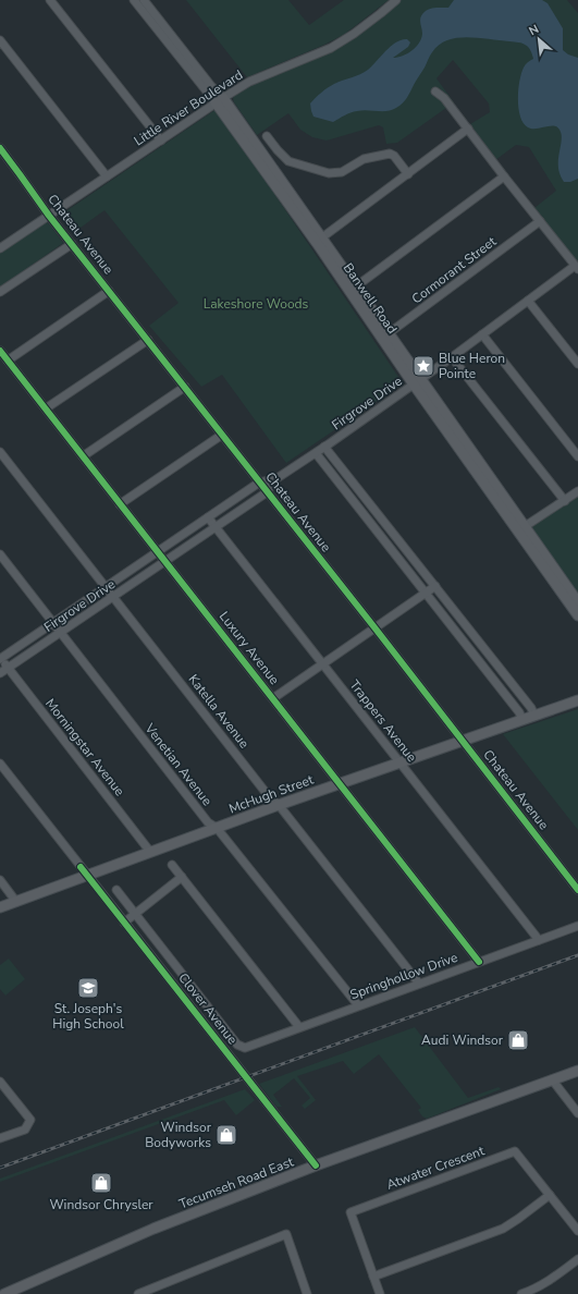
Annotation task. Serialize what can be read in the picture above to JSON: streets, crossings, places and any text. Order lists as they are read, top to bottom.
{
  "streets": {
    "main road": ["Banwell Road", "McHugh Street", "Tecumseh Road East"],
    "street": [
      "Little River Boulevard",
      "Chateau Avenue",
      "Cormorant Street",
      "Firgrove Drive",
      "Luxury Avenue",
      "Katella Avenue",
      "Trappers Avenue",
      "Morningstar Avenue",
      "Venetian Avenue",
      "Springhollow Drive",
      "Clover Avenue",
      "Atwater Crescent"
    ]
  },
  "crossings": [
    ["Little River Boulevard", "Chateau Avenue"],
    ["Little River Boulevard", "Banwell Road"],
    ["Chateau Avenue", "Firgrove Drive"],
    ["Chateau Avenue", "McHugh Street"],
    ["Cormorant Street", "Banwell Road"],
    ["Banwell Road", "Firgrove Drive"],
    ["Firgrove Drive", "Luxury Avenue"],
    ["Firgrove Drive", "Katella Avenue"],
    ["Firgrove Drive", "Trappers Avenue"],
    ["Firgrove Drive", "Morningstar Avenue"],
    ["Firgrove Drive", "Venetian Avenue"],
    ["Luxury Avenue", "McHugh Street"],
    ["Luxury Avenue", "Springhollow Drive"],
    ["Katella Avenue", "McHugh Street"],
    ["Katella Avenue", "Springhollow Drive"],
    ["Trappers Avenue", "McHugh Street"],
    ["Trappers Avenue", "Springhollow Drive"],
    ["Morningstar Avenue", "McHugh Street"],
    ["Venetian Avenue", "McHugh Street"],
    ["Venetian Avenue", "Springhollow Drive"],
    ["McHugh Street", "Clover Avenue"],
    ["Springhollow Drive", "Clover Avenue"],
    ["Clover Avenue", "Tecumseh Road East"]
  ],
  "parks": ["Lakeshore Woods"],
  "places": {
    "place": ["Blue Heron Pointe"],
    "school or university": ["St. Joseph's High School"],
    "shop": ["Audi Windsor", "Windsor Bodyworks", "Windsor Chrysler"]
  },
  "north": "top left"
}
